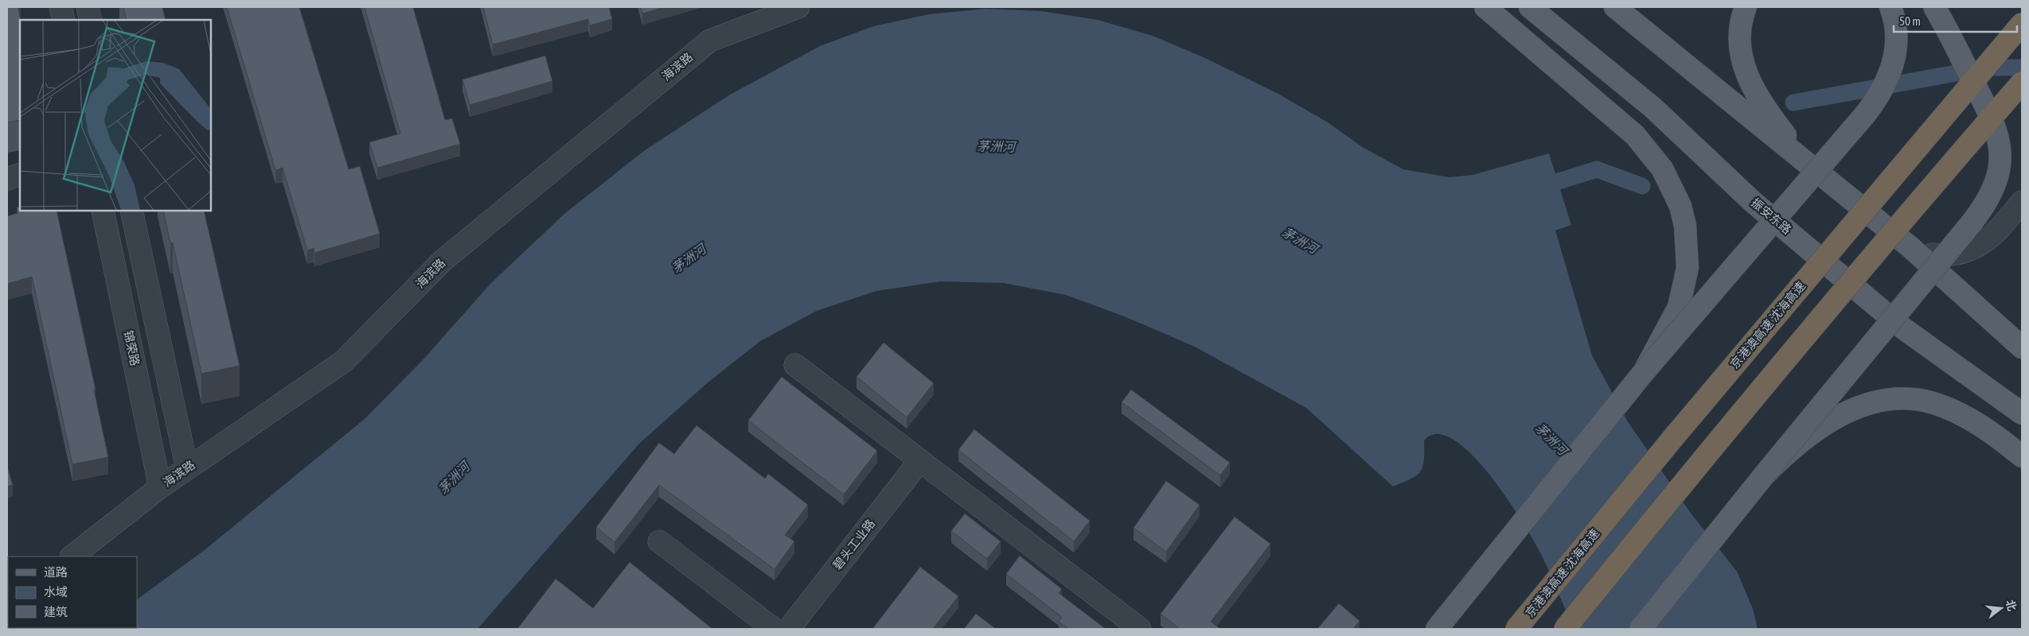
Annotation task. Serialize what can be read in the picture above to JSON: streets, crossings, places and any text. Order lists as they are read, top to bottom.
{
  "streets": {
    "highway": ["京港澳高速 沈海高速"],
    "main road": ["振安东路"],
    "street": ["海滨路", "锦荣路", "碧头工业路"]
  },
  "crossings": [
    ["海滨路", "锦荣路"]
  ],
  "water": ["茅洲河"],
  "legend": ["道路", "水域", "建筑"],
  "scale_bar": "50 m",
  "north": "right"
}
